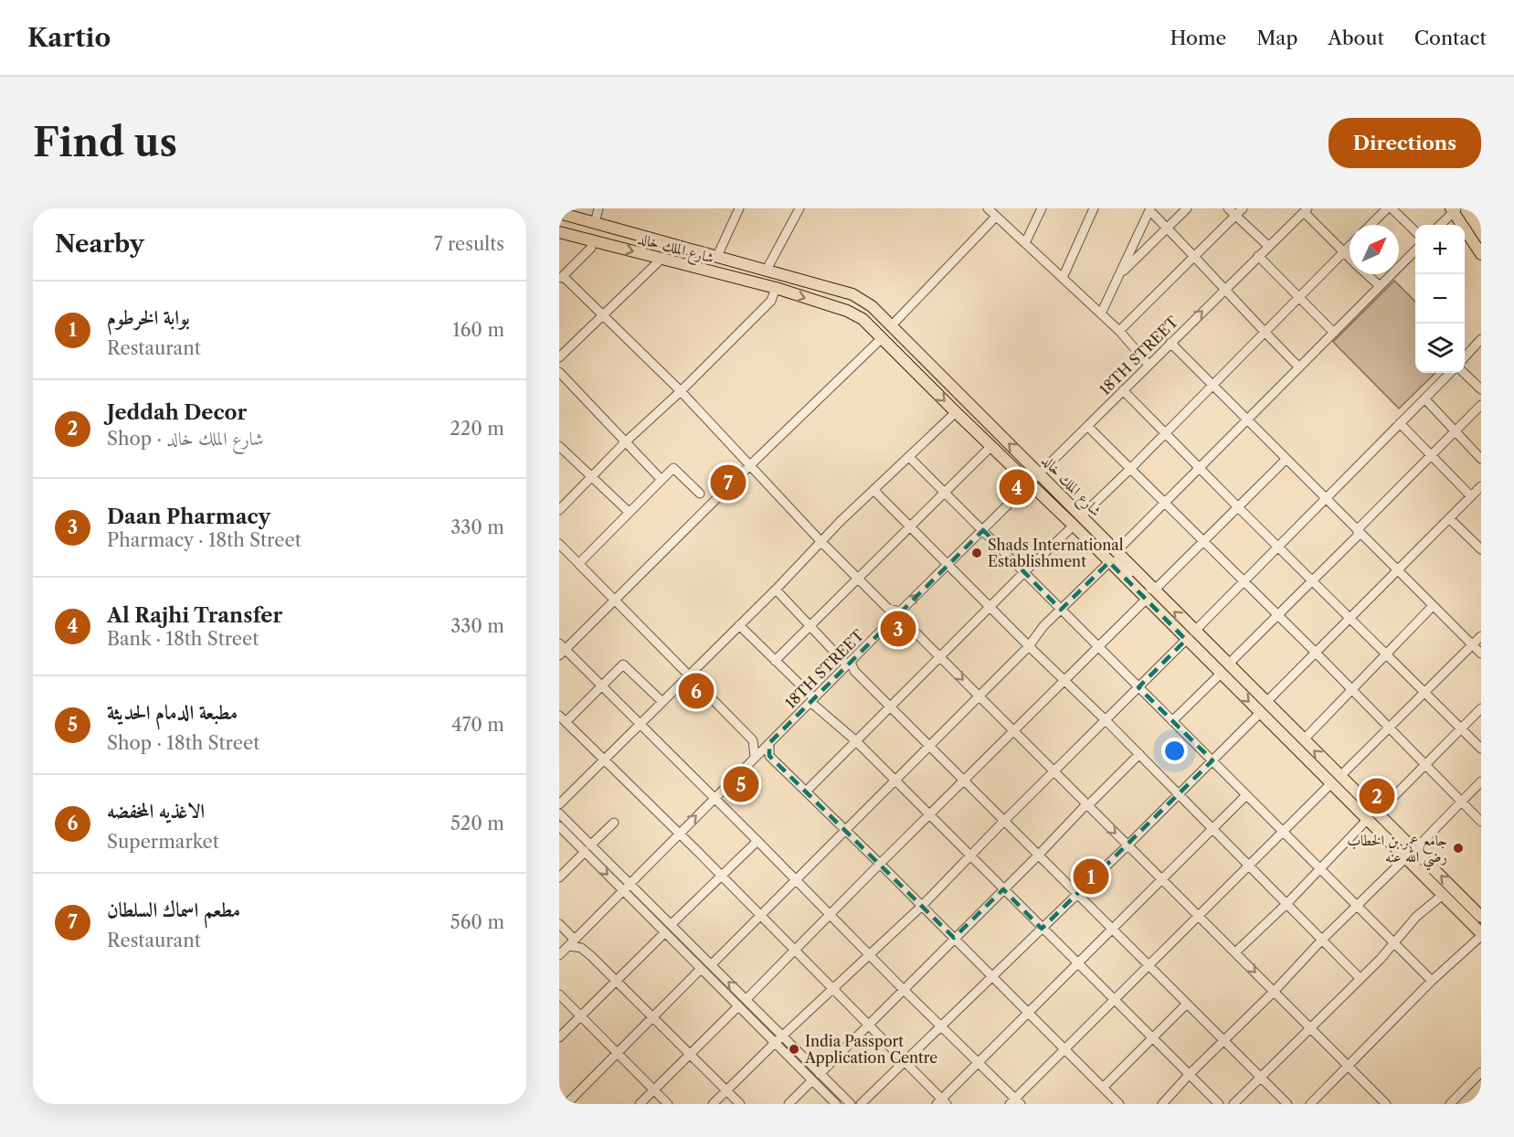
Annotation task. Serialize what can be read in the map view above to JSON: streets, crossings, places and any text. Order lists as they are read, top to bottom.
{
  "streets": {
    "main road": ["شارع الملك خالد"],
    "street": ["18TH STREET"]
  },
  "crossings": [
    ["شارع الملك خالد", "18TH STREET"]
  ],
  "places": ["Shads International Establishment", "جامع عمر بن الخطاب رضي الله عنه", "India Passport Application Centre"],
  "north": "top right",
  "page": {
    "header": "Kartio",
    "nav": [
      "Home",
      "Map",
      "About",
      "Contact"
    ],
    "buttons": "Directions",
    "title": "Find us",
    "heading": ["Nearby", "7 results"],
    "map_buttons": ["+", "−"],
    "list": [
      {
        "mark": "1",
        "name": "بوابة الخرطوم",
        "note": "Restaurant",
        "value": "160 m"
      },
      {
        "mark": "2",
        "name": "Jeddah Decor",
        "note": "Shop · شارع الملك خالد",
        "value": "220 m"
      },
      {
        "mark": "3",
        "name": "Daan Pharmacy",
        "note": "Pharmacy · 18th Street",
        "value": "330 m"
      },
      {
        "mark": "4",
        "name": "Al Rajhi Transfer",
        "note": "Bank · 18th Street",
        "value": "330 m"
      },
      {
        "mark": "5",
        "name": "مطبعة الدمام الحديثة",
        "note": "Shop · 18th Street",
        "value": "470 m"
      },
      {
        "mark": "6",
        "name": "الاغذيه المخفضه",
        "note": "Supermarket",
        "value": "520 m"
      },
      {
        "mark": "7",
        "name": "مطعم اسماك السلطان",
        "note": "Restaurant",
        "value": "560 m"
      }
    ],
    "pins": [
      "7",
      "4",
      "3",
      "6",
      "5",
      "2",
      "1"
    ]
  }
}
